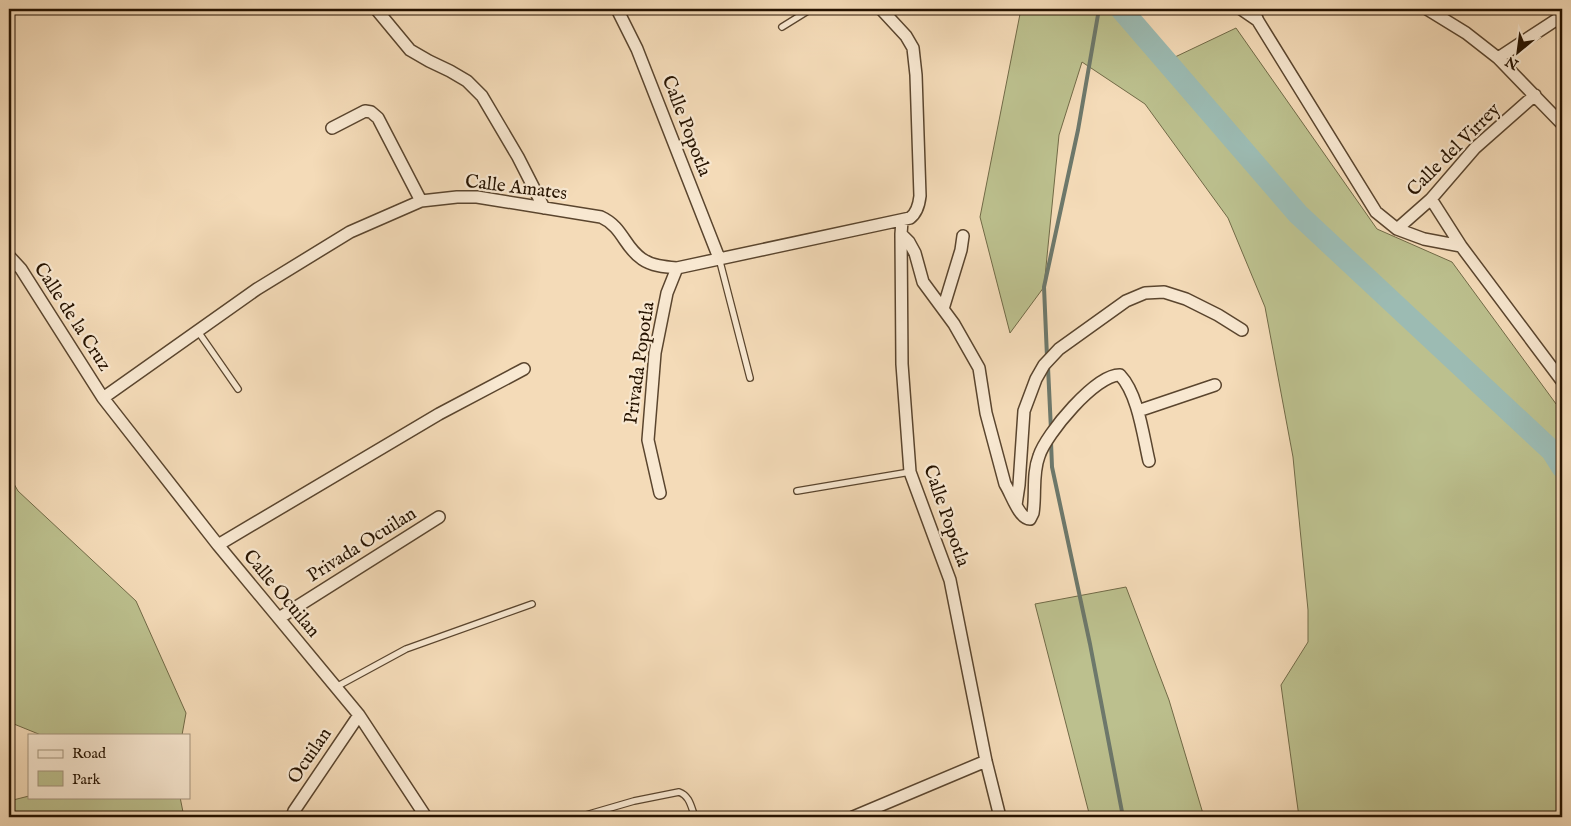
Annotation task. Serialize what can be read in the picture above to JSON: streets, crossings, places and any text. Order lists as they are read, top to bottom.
{
  "streets": {
    "street": [
      "Calle Popotla",
      "Calle del Virrey",
      "Calle Amates",
      "Calle de la Cruz",
      "Privada Popotla",
      "Privada Ocuilan",
      "Calle Ocuilan",
      "Ocuilan"
    ]
  },
  "crossings": [
    ["Calle Popotla", "Calle Amates"],
    ["Calle Amates", "Calle de la Cruz"],
    ["Calle Amates", "Privada Popotla"],
    ["Calle Amates", "Calle Ocuilan"],
    ["Calle de la Cruz", "Calle Ocuilan"],
    ["Privada Ocuilan", "Calle Ocuilan"],
    ["Calle Ocuilan", "Ocuilan"]
  ],
  "legend": ["Road", "Park"],
  "north": "bottom left"
}
